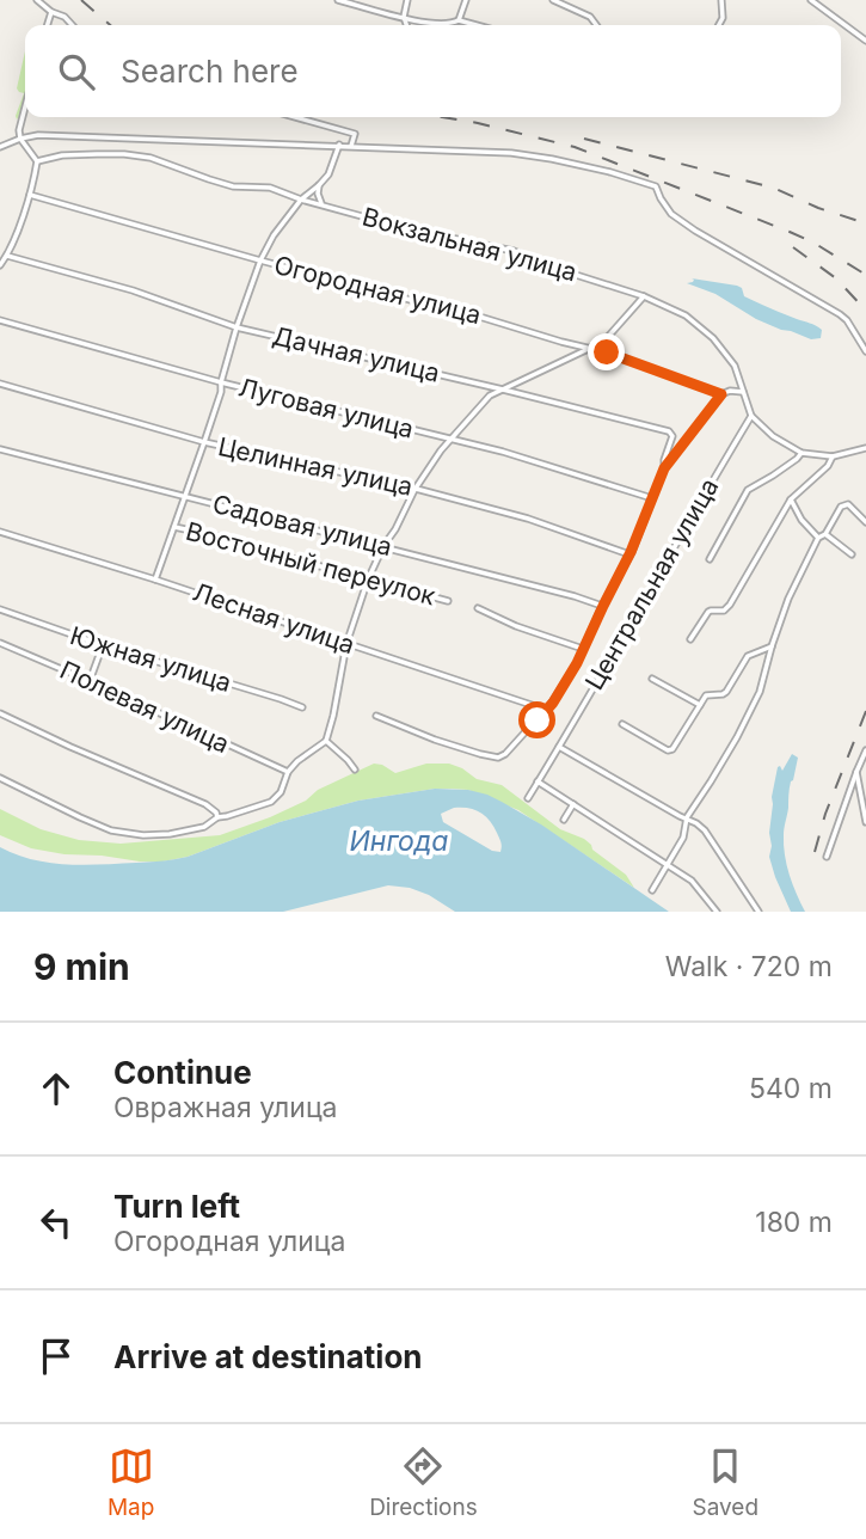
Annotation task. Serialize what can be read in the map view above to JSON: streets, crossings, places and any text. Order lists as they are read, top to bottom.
{
  "streets": {
    "street": [
      "Вокзальная улица",
      "Огородная улица",
      "Дачная улица",
      "Луговая улица",
      "Целинная улица",
      "Садовая улица",
      "Восточный переулок",
      "Центральная улица",
      "Лесная улица",
      "Южная улица",
      "Полевая улица"
    ]
  },
  "crossings": [
    ["Вокзальная улица", "Центральная улица"]
  ],
  "water": ["Ингода"],
  "page": {
    "search": "Search here",
    "heading": ["9 min", "Walk · 720 m"],
    "list": [
      ["Continue", "Овражная улица", "540 m"],
      ["Turn left", "Огородная улица", "180 m"],
      "Arrive at destination"
    ],
    "nav": ["Map", "Directions", "Saved"]
  }
}
